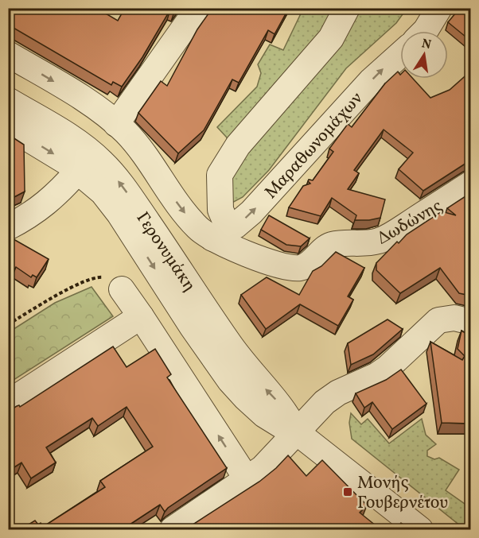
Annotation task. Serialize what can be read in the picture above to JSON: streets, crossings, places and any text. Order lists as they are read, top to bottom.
{
  "streets": {
    "street": ["Μαραθωνομάχων", "Δωδώνης", "Γερονυμάκη"]
  },
  "crossings": [
    ["Μαραθωνομάχων", "Δωδώνης"]
  ],
  "places": {
    "transit": ["Μονής Γουβερνέτου"]
  },
  "north": "top"
}
